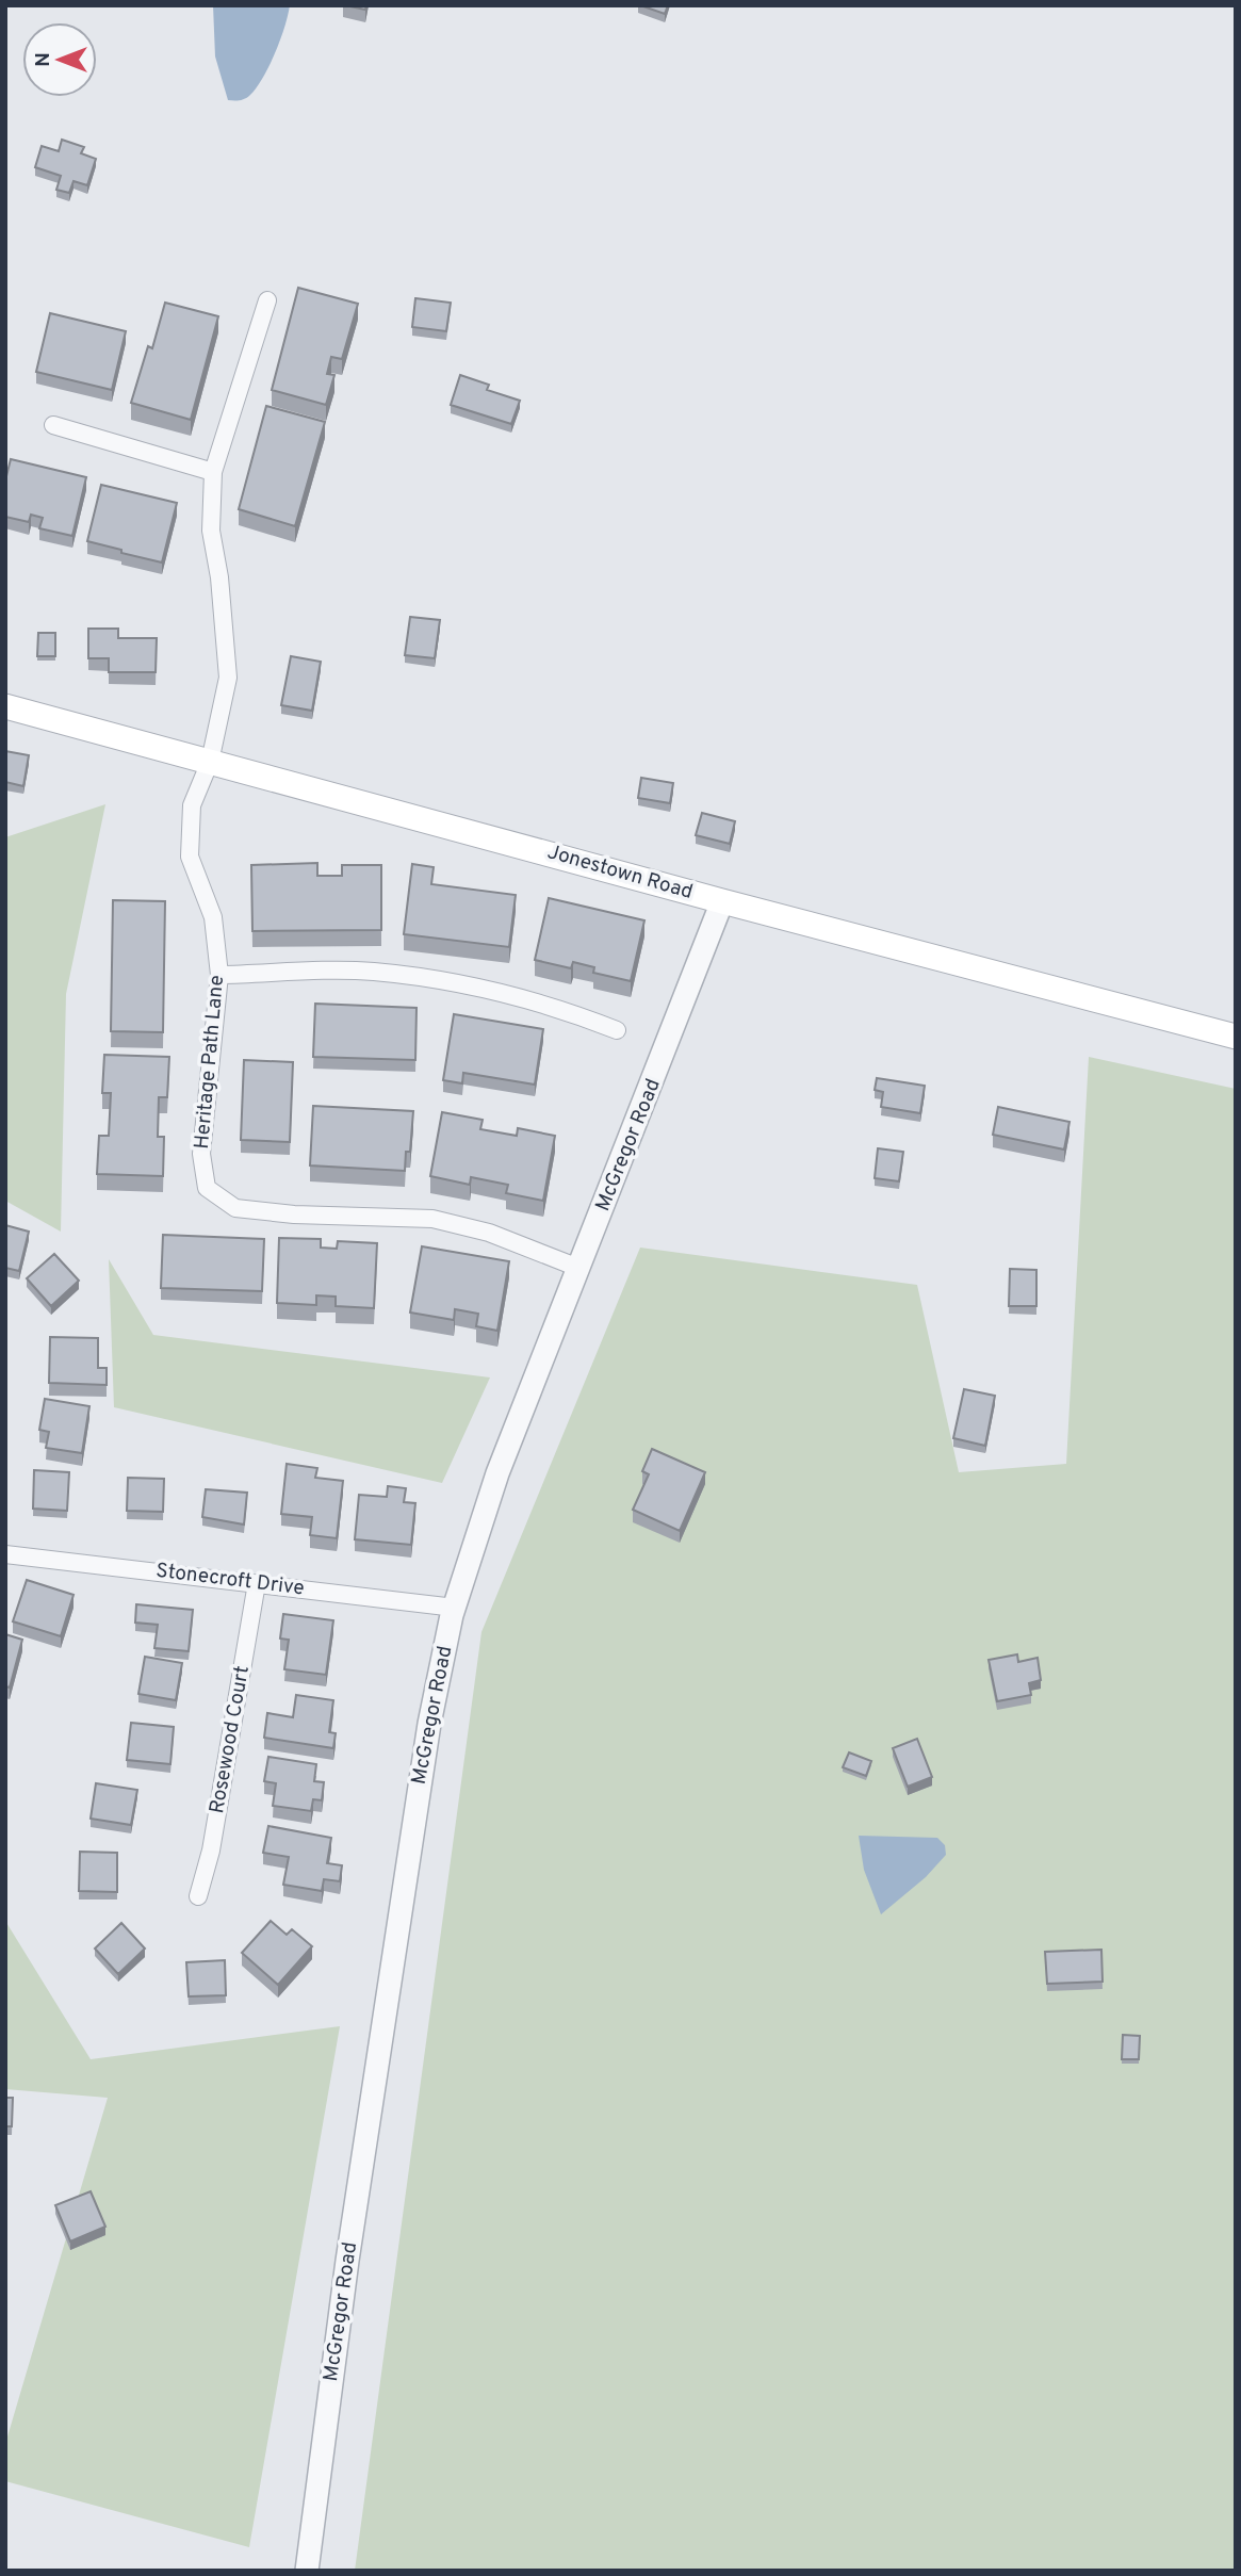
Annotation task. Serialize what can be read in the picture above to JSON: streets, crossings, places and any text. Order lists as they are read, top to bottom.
{
  "streets": {
    "main road": ["Jonestown Road"],
    "street": [
      "Heritage Path Lane",
      "McGregor Road",
      "Stonecroft Drive",
      "Rosewood Court"
    ]
  },
  "crossings": [
    ["Jonestown Road", "Heritage Path Lane"],
    ["Jonestown Road", "McGregor Road"],
    ["Heritage Path Lane", "McGregor Road"],
    ["McGregor Road", "Stonecroft Drive"],
    ["Stonecroft Drive", "Rosewood Court"]
  ],
  "north": "left"
}
